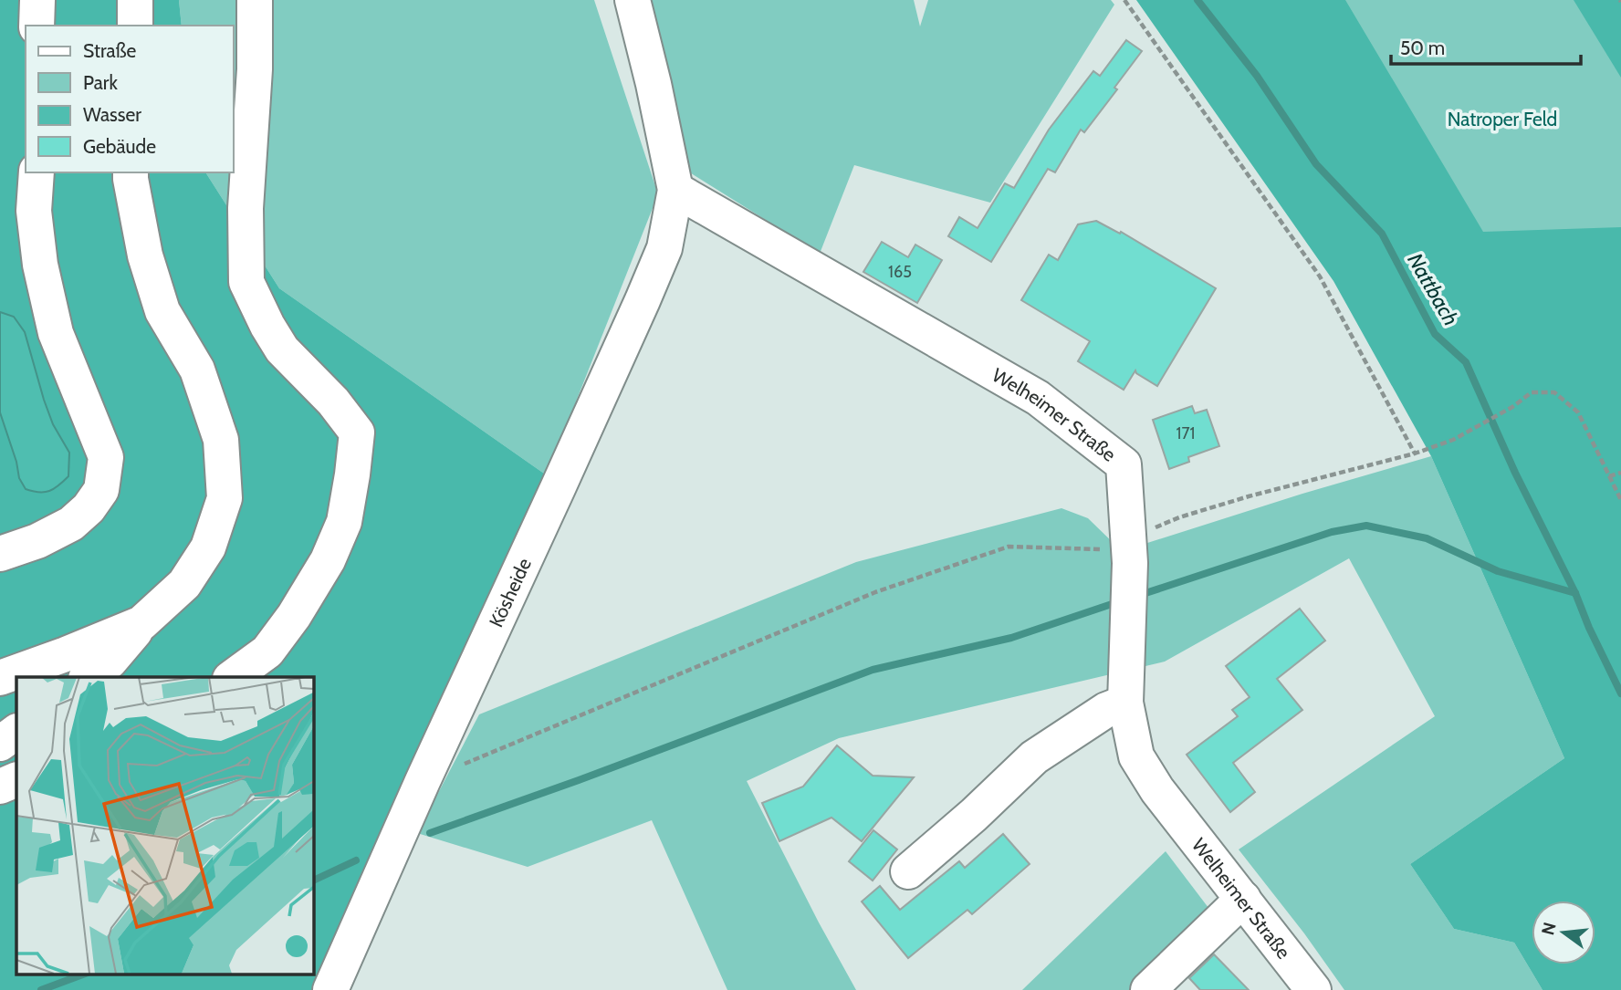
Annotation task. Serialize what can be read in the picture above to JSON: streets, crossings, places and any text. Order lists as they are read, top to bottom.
{
  "streets": {
    "street": ["Welheimer Straße", "Kösheide"]
  },
  "crossings": [
    ["Welheimer Straße", "Kösheide"]
  ],
  "water": ["Nattbach"],
  "parks": ["Natroper Feld"],
  "house_numbers": ["165", "171"],
  "legend": [
    "Straße",
    "Park",
    "Wasser",
    "Gebäude"
  ],
  "scale_bar": "50 m",
  "north": "left"
}
